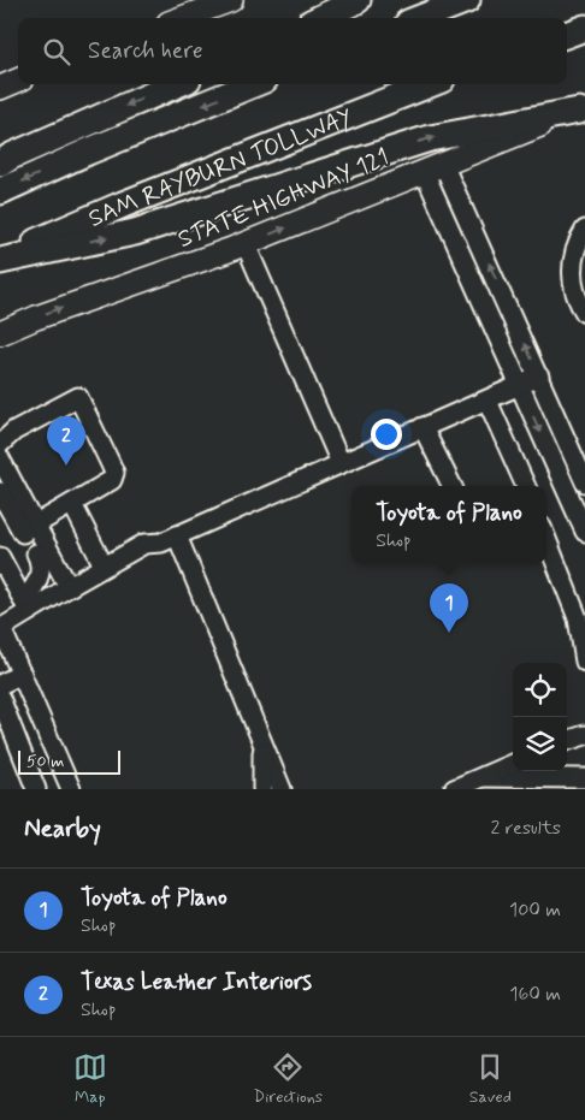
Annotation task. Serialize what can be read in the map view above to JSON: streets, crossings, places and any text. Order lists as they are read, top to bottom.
{
  "streets": {
    "highway": ["SAM RAYBURN TOLLWAY"],
    "main road": ["STATE HIGHWAY 121"]
  },
  "one_way": ["STATE HIGHWAY 121"],
  "scale_bar": "50 m",
  "page": {
    "search": "Search here",
    "pins": ["2", "1"],
    "popup": ["Toyota of Plano", "Shop"],
    "scale": "50 m",
    "heading": ["Nearby", "2 results"],
    "list": [
      {
        "mark": "1",
        "name": "Toyota of Plano",
        "note": "Shop",
        "value": "100 m"
      },
      {
        "mark": "2",
        "name": "Texas Leather Interiors",
        "note": "Shop",
        "value": "160 m"
      }
    ],
    "nav": ["Map", "Directions", "Saved"]
  }
}
